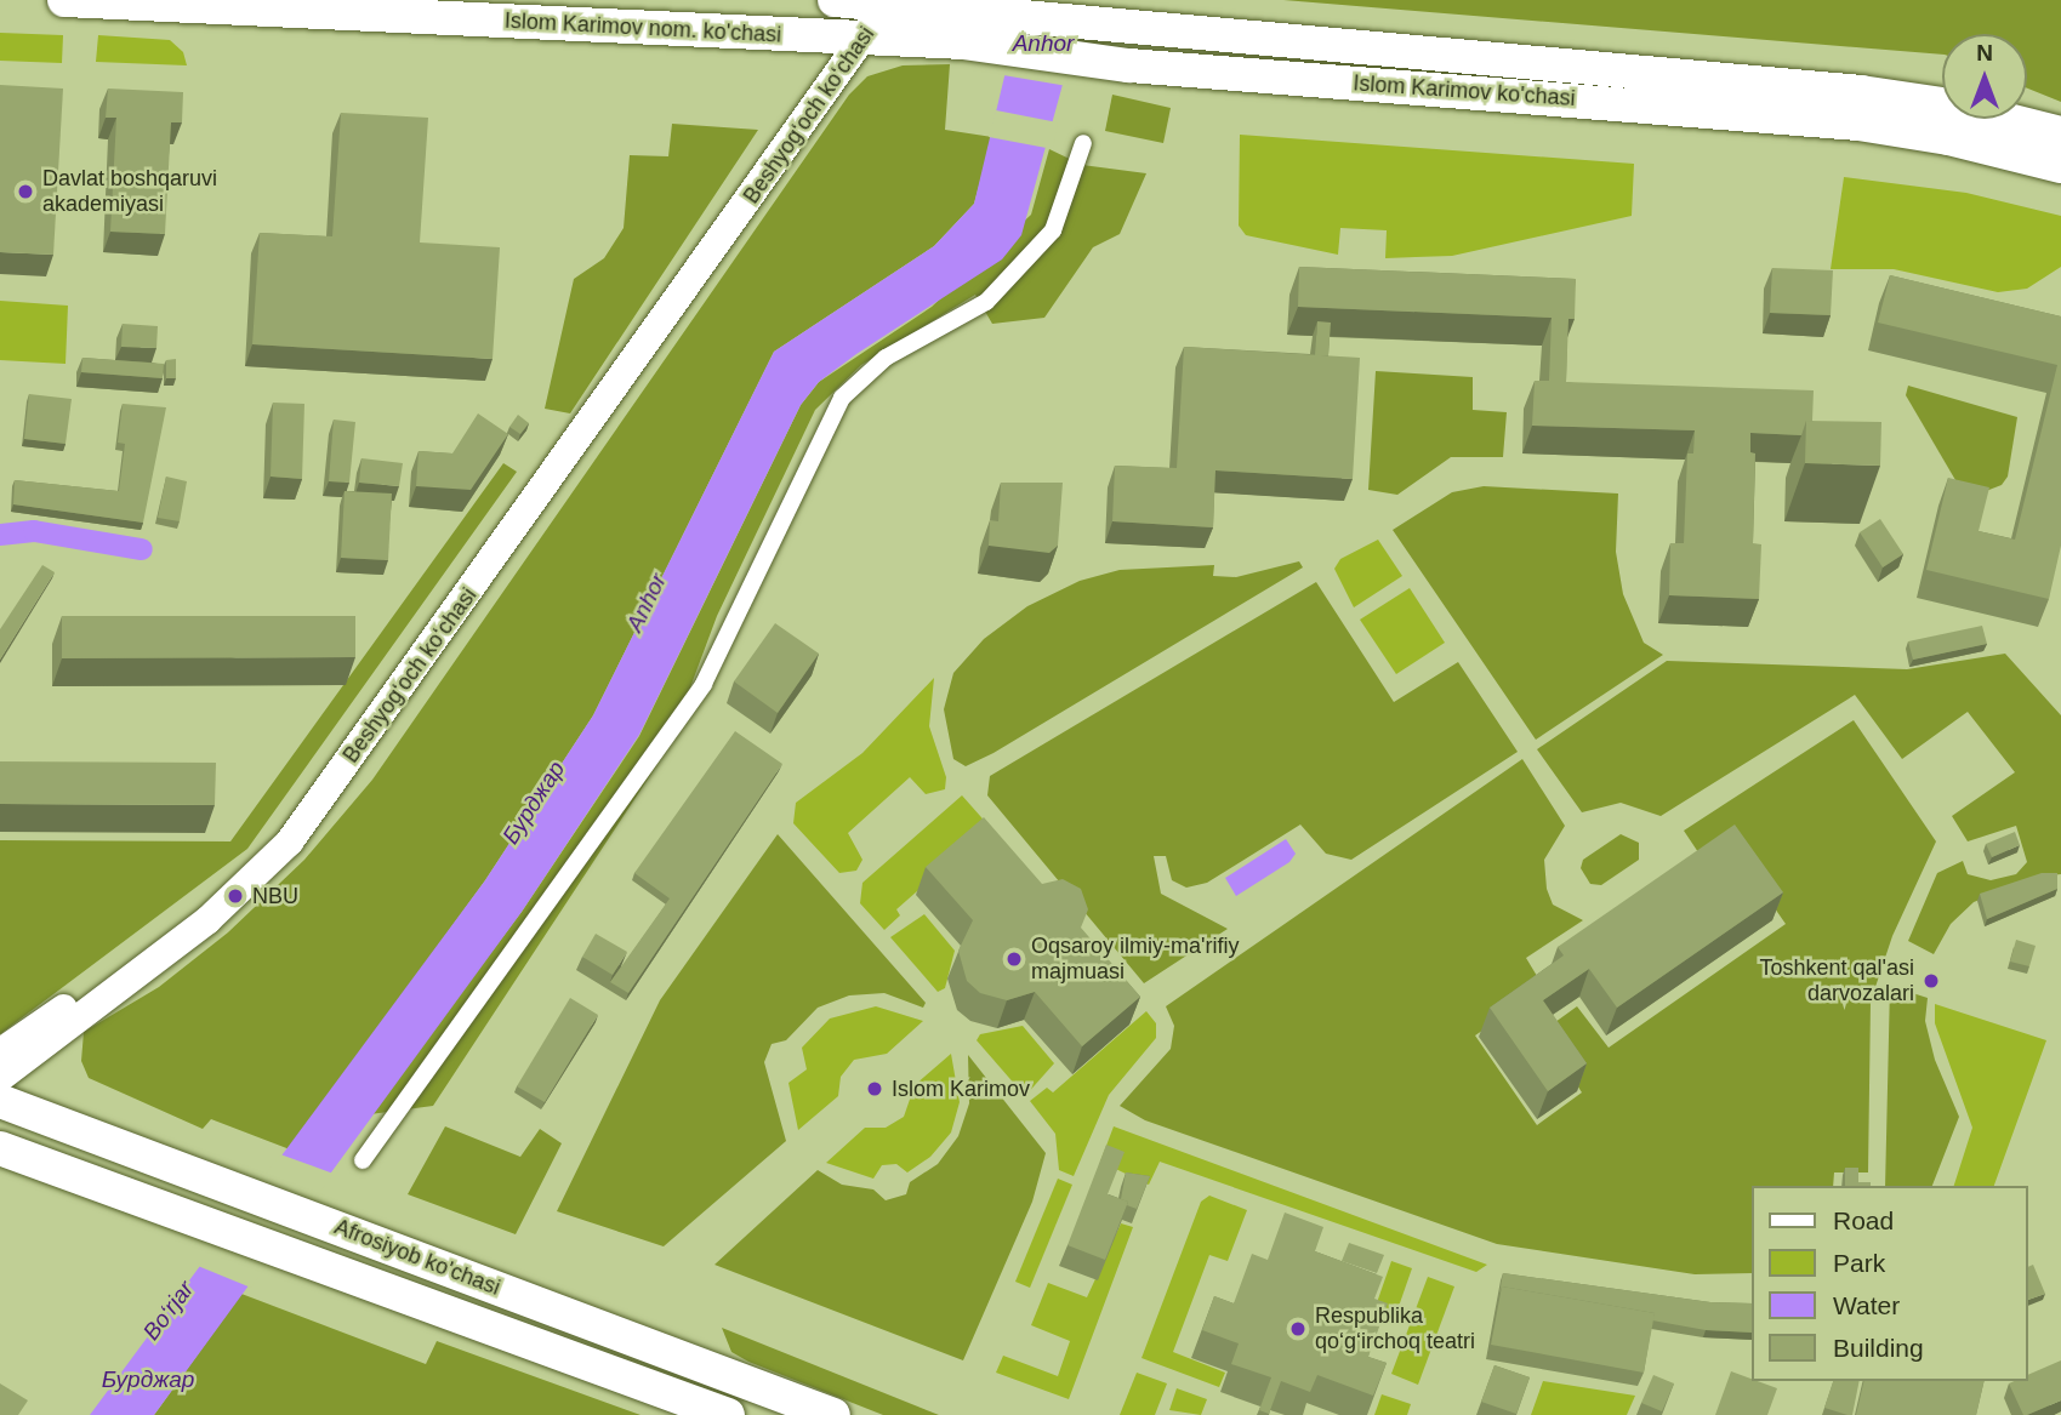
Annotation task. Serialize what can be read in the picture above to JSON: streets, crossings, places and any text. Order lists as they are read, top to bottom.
{
  "streets": {
    "main road": ["Islom Karimov nom. ko'chasi", "Islom Karimov ko'chasi", "Afrosiyob ko'chasi"],
    "street": ["Beshyogʻoch koʻchasi"]
  },
  "crossings": [
    ["Islom Karimov nom. ko'chasi", "Islom Karimov ko'chasi"],
    ["Islom Karimov nom. ko'chasi", "Beshyogʻoch koʻchasi"],
    ["Islom Karimov ko'chasi", "Beshyogʻoch koʻchasi"]
  ],
  "water": ["Anhor", "Бурджар", "Bo‘rjar"],
  "places": [
    "Davlat boshqaruvi akademiyasi",
    "NBU",
    "Oqsaroy ilmiy-ma'rifiy majmuasi",
    "Toshkent qal'asi darvozalari",
    "Islom Karimov",
    "Respublika qo‘g‘irchoq teatri"
  ],
  "legend": [
    "Road",
    "Park",
    "Water",
    "Building"
  ],
  "north": "top"
}
